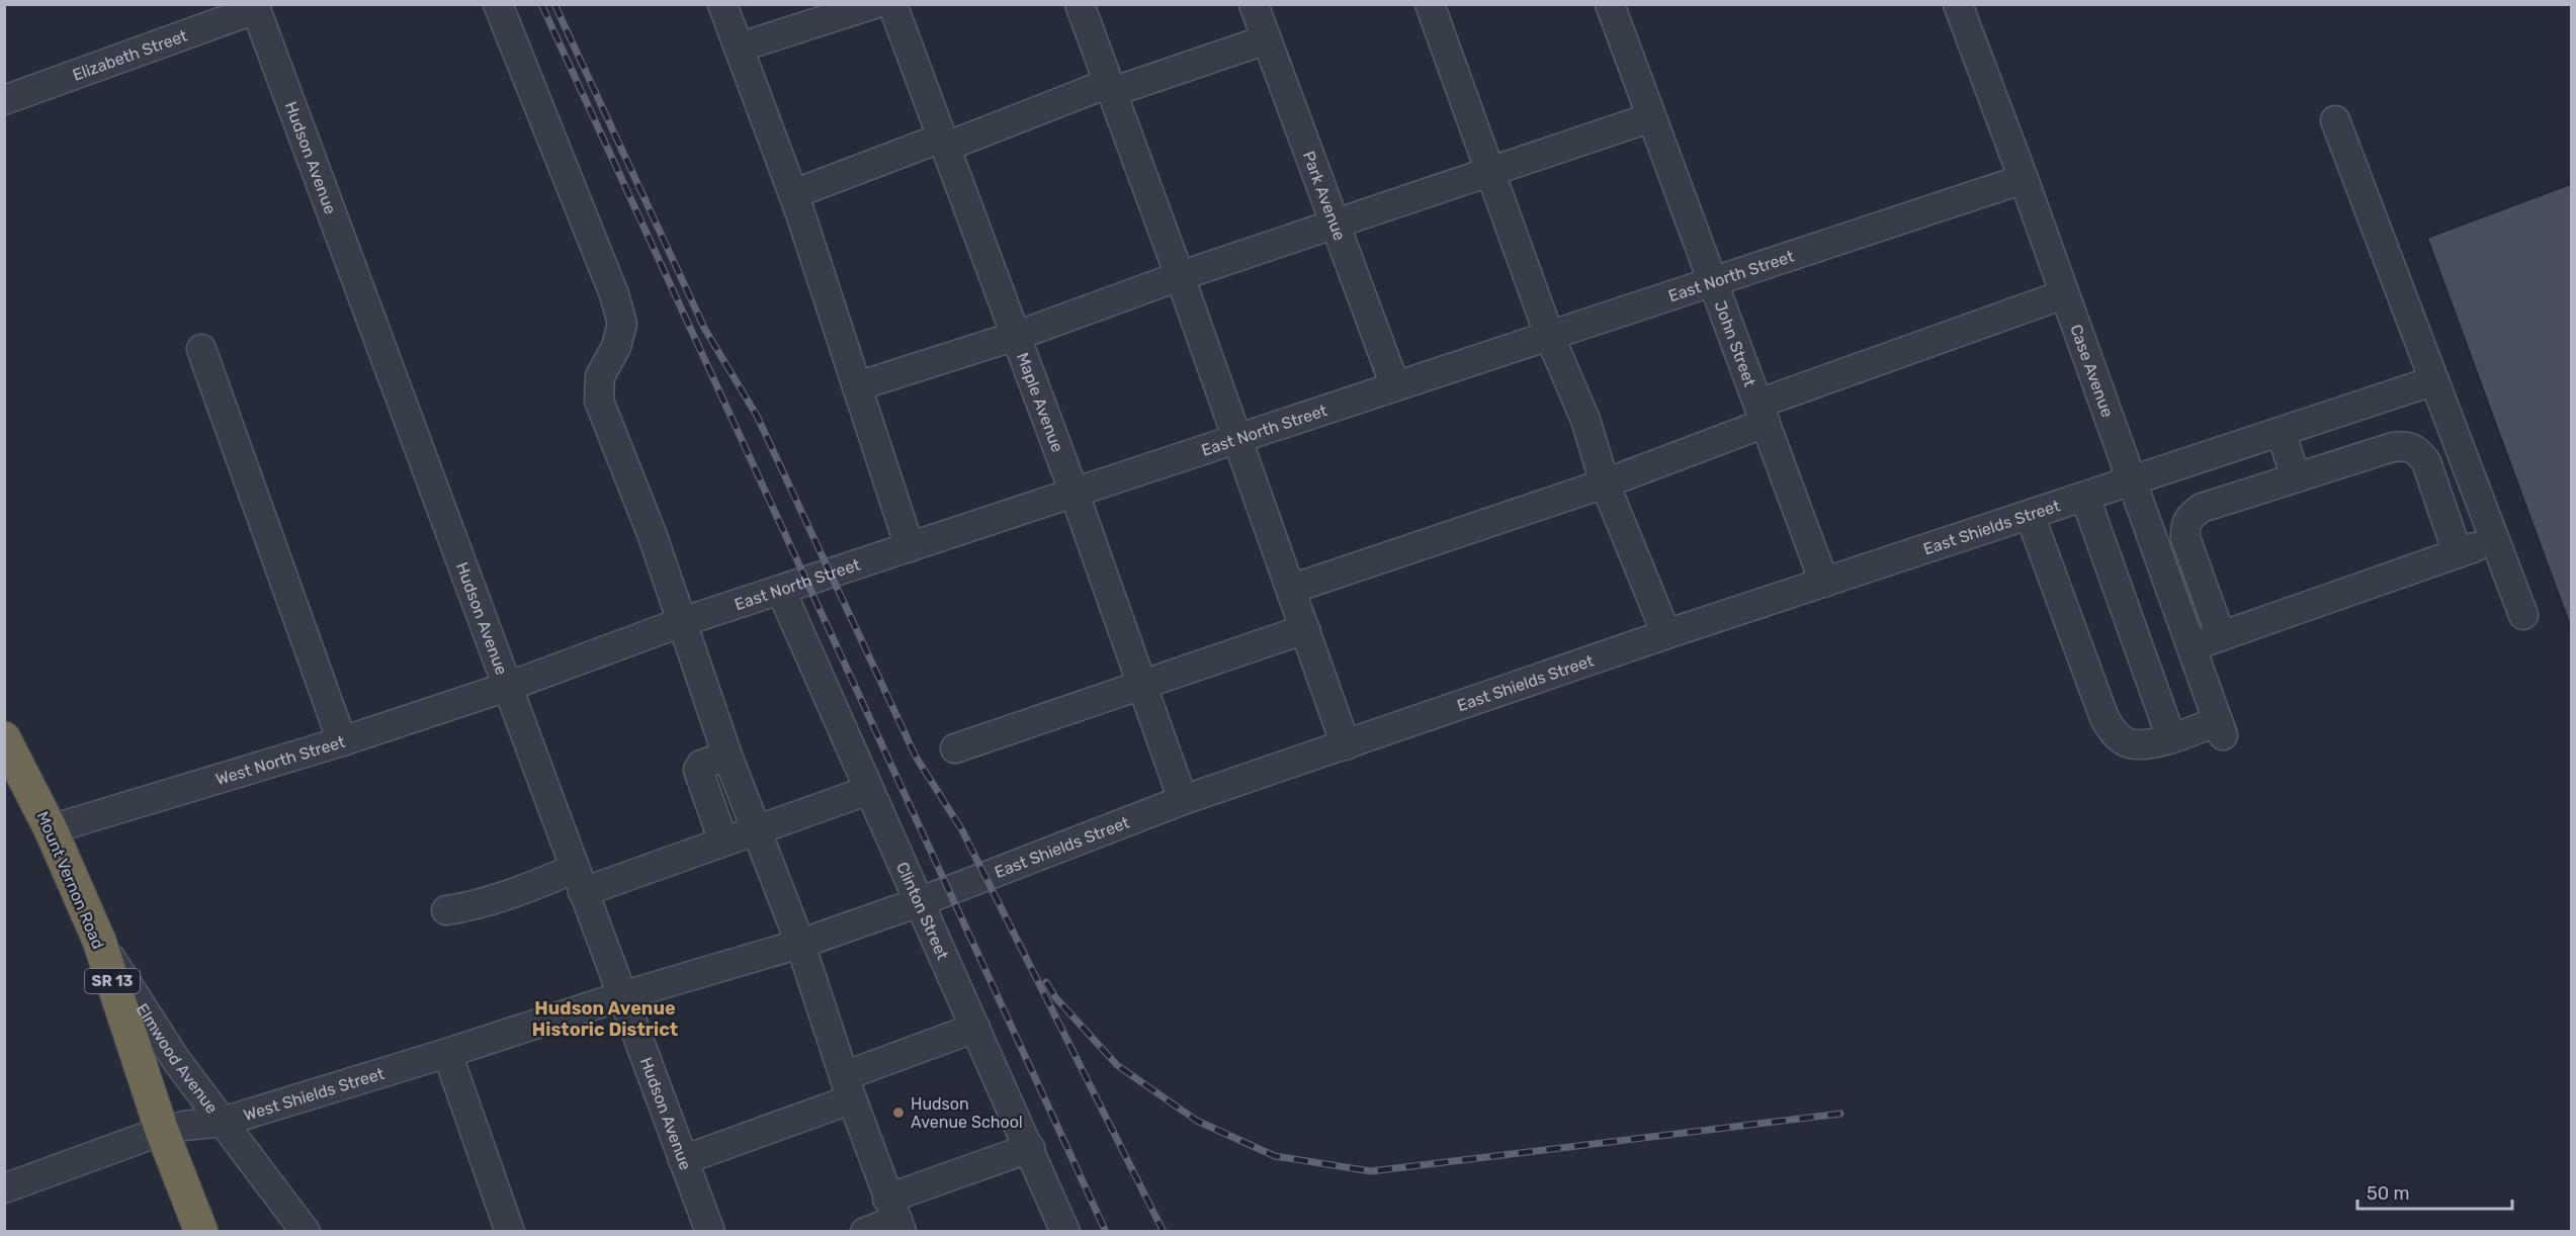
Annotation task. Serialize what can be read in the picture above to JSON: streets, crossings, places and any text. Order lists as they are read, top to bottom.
{
  "streets": {
    "highway": ["Mount Vernon Road", "SR 13"],
    "street": [
      "Elizabeth Street",
      "Hudson Avenue",
      "Park Avenue",
      "East North Street",
      "John Street",
      "Case Avenue",
      "Maple Avenue",
      "East Shields Street",
      "West North Street",
      "Clinton Street",
      "Elmwood Avenue",
      "West Shields Street"
    ]
  },
  "crossings": [
    ["Elizabeth Street", "Hudson Avenue"],
    ["Hudson Avenue", "East North Street"],
    ["Hudson Avenue", "East Shields Street"],
    ["Hudson Avenue", "West North Street"],
    ["Hudson Avenue", "West Shields Street"],
    ["Park Avenue", "East North Street"],
    ["East North Street", "John Street"],
    ["East North Street", "Case Avenue"],
    ["East North Street", "Maple Avenue"],
    ["East North Street", "West North Street"],
    ["East North Street", "Clinton Street"],
    ["John Street", "East Shields Street"],
    ["Case Avenue", "East Shields Street"],
    ["Maple Avenue", "East Shields Street"],
    ["East Shields Street", "Clinton Street"],
    ["East Shields Street", "West Shields Street"],
    ["West North Street", "Mount Vernon Road"],
    ["Mount Vernon Road", "Elmwood Avenue"],
    ["Mount Vernon Road", "West Shields Street"],
    ["Elmwood Avenue", "West Shields Street"]
  ],
  "districts": ["Hudson Avenue Historic District"],
  "places": ["Hudson Avenue School"],
  "scale_bar": "50 m"
}
